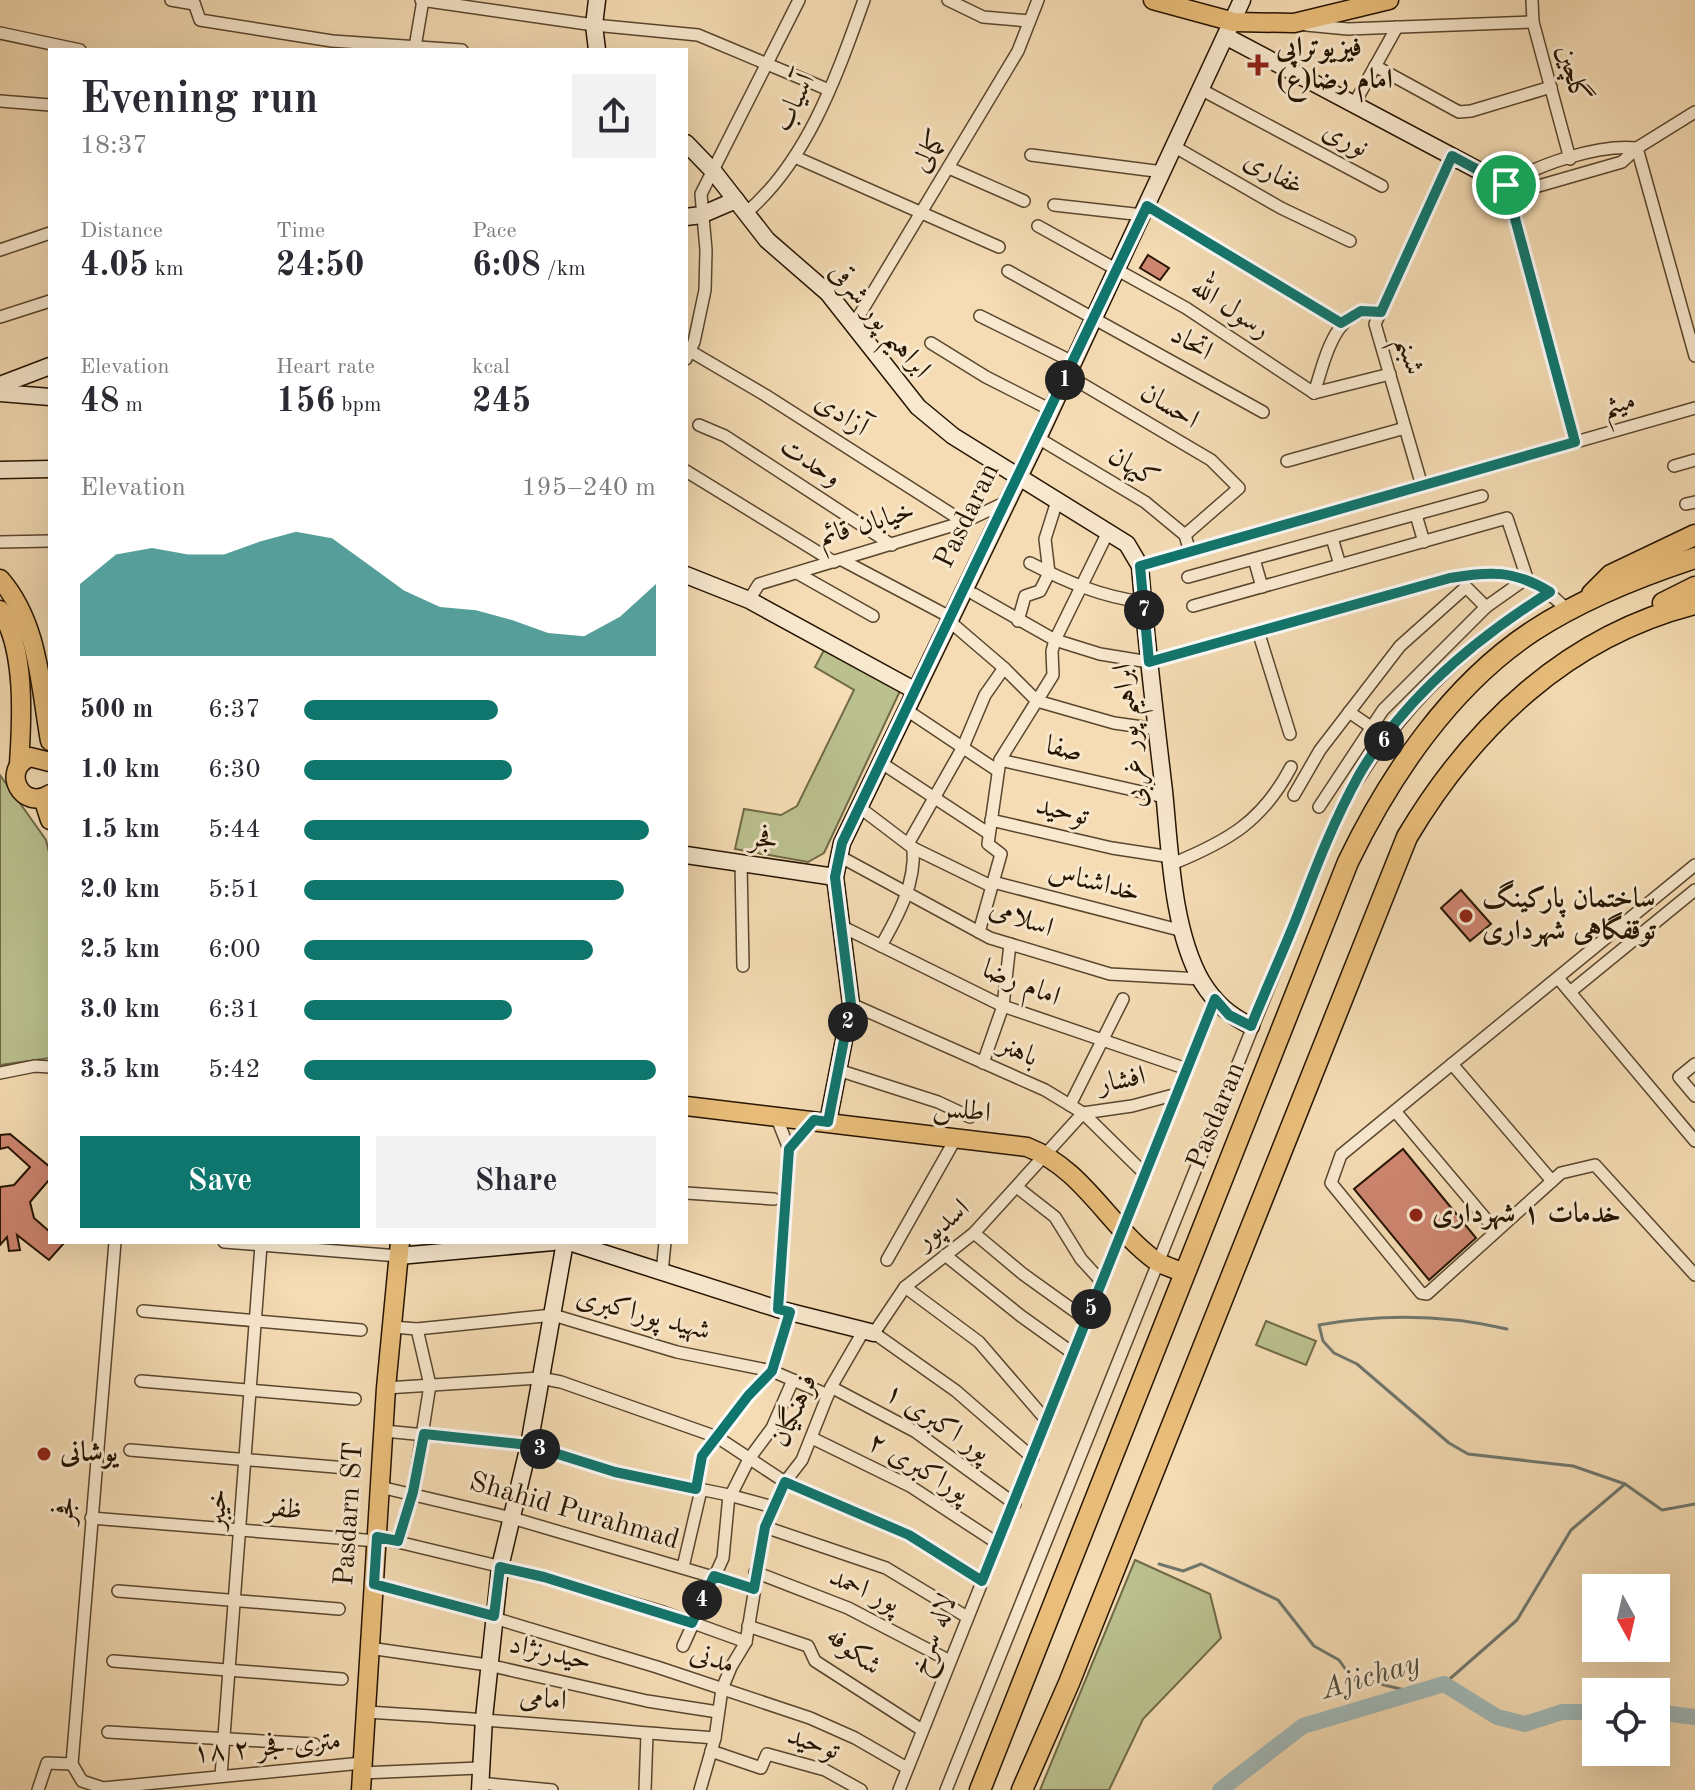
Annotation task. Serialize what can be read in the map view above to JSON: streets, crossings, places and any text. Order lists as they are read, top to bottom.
{
  "streets": {
    "highway": ["Pasdaran"],
    "main road": ["اطلس", "Pasdarn ST"],
    "street": [
      "گلچین",
      "آسیاب",
      "نوری",
      "کمالی",
      "غفاری",
      "رسول الله",
      "ابراهیم پور شرقی",
      "اتحاد",
      "شبنم",
      "میثم",
      "احسان",
      "آزادی",
      "وحدت",
      "کیهان",
      "خیابان قائم",
      "ابراهیم پور غربی",
      "صفا",
      "توحید",
      "فجر",
      "خداشناس",
      "اسلامی",
      "امام رضا",
      "باهنر",
      "افشار",
      "اسدپور",
      "شهید پوراکبری",
      "فرهنگیان",
      "پور اکبری ۱",
      "پوراکبری ۲",
      "خیبر",
      "ظفر",
      "Shahid Purahmad",
      "پور احمد",
      "لاله سرخ",
      "شکوفه",
      "حیدرنژاد",
      "مدنی",
      "امامی",
      "۱۸ متری فجر ۲"
    ]
  },
  "crossings": [
    ["آسیاب", "ابراهیم پور شرقی"],
    ["نوری", "Pasdaran"],
    ["کمالی", "ابراهیم پور شرقی"],
    ["غفاری", "Pasdaran"],
    ["رسول الله", "Pasdaran"],
    ["ابراهیم پور شرقی", "Pasdaran"],
    ["اتحاد", "Pasdaran"],
    ["شبنم", "میثم"],
    ["میثم", "ابراهیم پور غربی"],
    ["احسان", "کیهان"],
    ["احسان", "Pasdaran"],
    ["آزادی", "خیابان قائم"],
    ["وحدت", "خیابان قائم"],
    ["کیهان", "Pasdaran"],
    ["Pasdaran", "خیابان قائم"],
    ["Pasdaran", "صفا"],
    ["Pasdaran", "فجر"],
    ["Pasdaran", "خداشناس"],
    ["Pasdaran", "اسلامی"],
    ["Pasdaran", "امام رضا"],
    ["Pasdaran", "باهنر"],
    ["Pasdaran", "اطلس"],
    ["ابراهیم پور غربی", "صفا"],
    ["ابراهیم پور غربی", "توحید"],
    ["ابراهیم پور غربی", "خداشناس"],
    ["ابراهیم پور غربی", "اسلامی"],
    ["ابراهیم پور غربی", "لاله سرخ"],
    ["توحید", "فرهنگیان"],
    ["توحید", "امامی"],
    ["فجر", "ظفر"],
    ["فجر", "۱۸ متری فجر ۲"],
    ["امام رضا", "لاله سرخ"],
    ["باهنر", "افشار"],
    ["باهنر", "لاله سرخ"],
    ["افشار", "اطلس"],
    ["افشار", "اسدپور"],
    ["افشار", "لاله سرخ"],
    ["اطلس", "اسدپور"],
    ["اطلس", "لاله سرخ"],
    ["اسدپور", "فرهنگیان"],
    ["شهید پوراکبری", "فرهنگیان"],
    ["شهید پوراکبری", "پور اکبری ۱"],
    ["شهید پوراکبری", "Pasdarn ST"],
    ["فرهنگیان", "پور اکبری ۱"],
    ["فرهنگیان", "پوراکبری ۲"],
    ["فرهنگیان", "ظفر"],
    ["فرهنگیان", "Shahid Purahmad"],
    ["فرهنگیان", "پور احمد"],
    ["فرهنگیان", "شکوفه"],
    ["فرهنگیان", "حیدرنژاد"],
    ["فرهنگیان", "مدنی"],
    ["فرهنگیان", "امامی"],
    ["پور اکبری ۱", "لاله سرخ"],
    ["پوراکبری ۲", "لاله سرخ"],
    ["خیبر", "ظفر"],
    ["خیبر", "۱۸ متری فجر ۲"],
    ["ظفر", "Pasdarn ST"],
    ["Shahid Purahmad", "Pasdarn ST"],
    ["Pasdarn ST", "حیدرنژاد"],
    ["Pasdarn ST", "مدنی"],
    ["Pasdarn ST", "امامی"],
    ["Pasdarn ST", "۱۸ متری فجر ۲"],
    ["پور احمد", "لاله سرخ"],
    ["لاله سرخ", "شکوفه"],
    ["لاله سرخ", "مدنی"]
  ],
  "water": ["Ajichay"],
  "places": {
    "health": ["فیزیوتراپی امام رضا(ع)"],
    "other": ["ساختمان پارکینگ توقفگاهی شهرداری", "خدمات ۱ شهرداری", "یوشانی"]
  },
  "north": "bottom",
  "page": {
    "heading": ["Evening run", "18:37"],
    "stats": [
      ["Distance", "4.05 km"],
      ["Time", "24:50"],
      ["Pace", "6:08 /km"],
      ["Elevation", "48 m"],
      ["Heart rate", "156 bpm"],
      ["kcal", "245"]
    ],
    "pins": [
      "1",
      "7",
      "6",
      "2",
      "5",
      "3",
      "4"
    ],
    "chart": ["Elevation", "195–240 m"],
    "list": [
      {
        "name": "500 m",
        "note": "6:37"
      },
      {
        "name": "1.0 km",
        "note": "6:30"
      },
      {
        "name": "1.5 km",
        "note": "5:44"
      },
      {
        "name": "2.0 km",
        "note": "5:51"
      },
      {
        "name": "2.5 km",
        "note": "6:00"
      },
      {
        "name": "3.0 km",
        "note": "6:31"
      },
      {
        "name": "3.5 km",
        "note": "5:42"
      }
    ],
    "buttons": ["Save", "Share"]
  }
}
